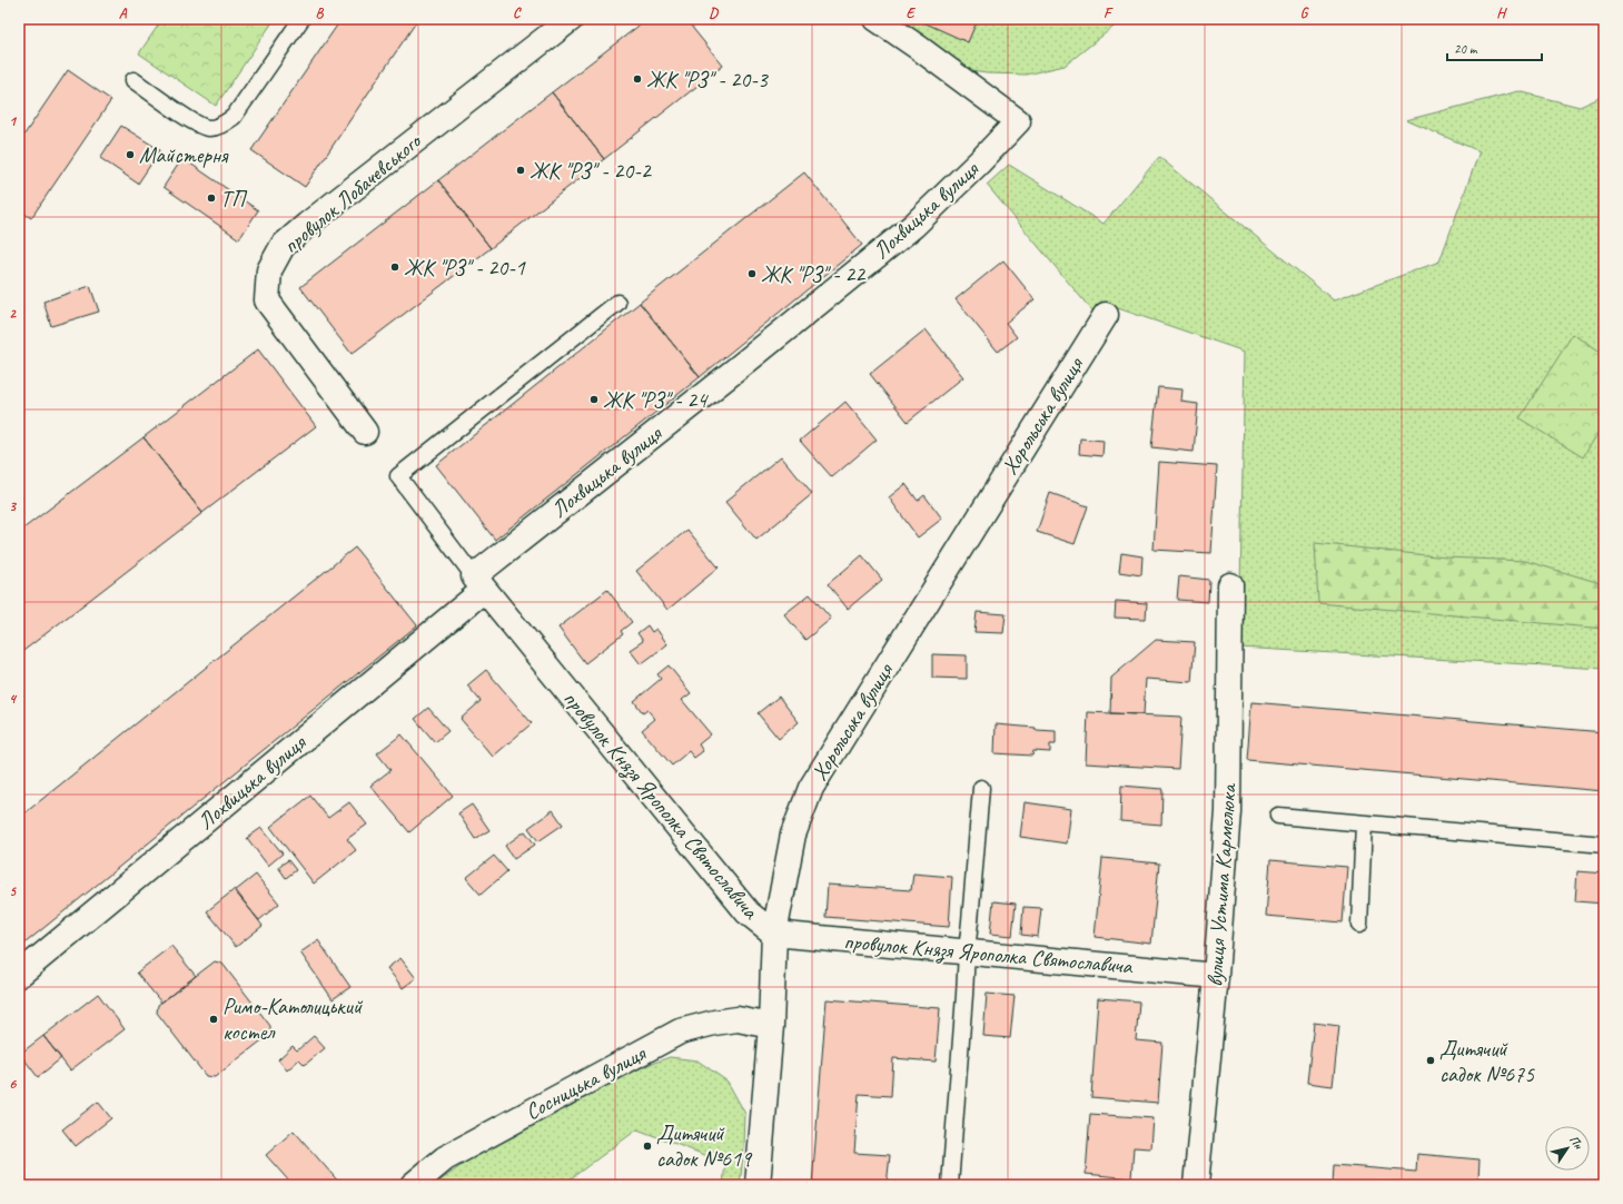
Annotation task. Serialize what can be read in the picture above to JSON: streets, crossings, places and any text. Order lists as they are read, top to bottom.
{
  "streets": {
    "street": [
      "провулок Лобачевського",
      "Лохвицька вулиця",
      "Хорольська вулиця",
      "провулок Князя Ярополка Святославича",
      "вулиця Устима Кармелюка",
      "Сосницька вулиця"
    ]
  },
  "crossings": [
    ["Лохвицька вулиця", "провулок Князя Ярополка Святославича"],
    ["Хорольська вулиця", "провулок Князя Ярополка Святославича"],
    ["Хорольська вулиця", "Сосницька вулиця"],
    ["провулок Князя Ярополка Святославича", "вулиця Устима Кармелюка"]
  ],
  "places": [
    "ЖК \"РЗ\" - 20-3",
    "Майстерня",
    "ЖК \"РЗ\" - 20-2",
    "ТП",
    "ЖК \"РЗ\" - 20-1",
    "ЖК \"РЗ\" - 22",
    "ЖК \"РЗ\" - 24",
    "Римо-Католицький костел",
    "Дитячий садок №675",
    "Дитячий садок №619"
  ],
  "scale_bar": "20 m",
  "north": "top right",
  "grid": {
    "columns": [
      "A",
      "B",
      "C",
      "D",
      "E",
      "F",
      "G",
      "H"
    ],
    "rows": [
      "1",
      "2",
      "3",
      "4",
      "5",
      "6"
    ]
  }
}
